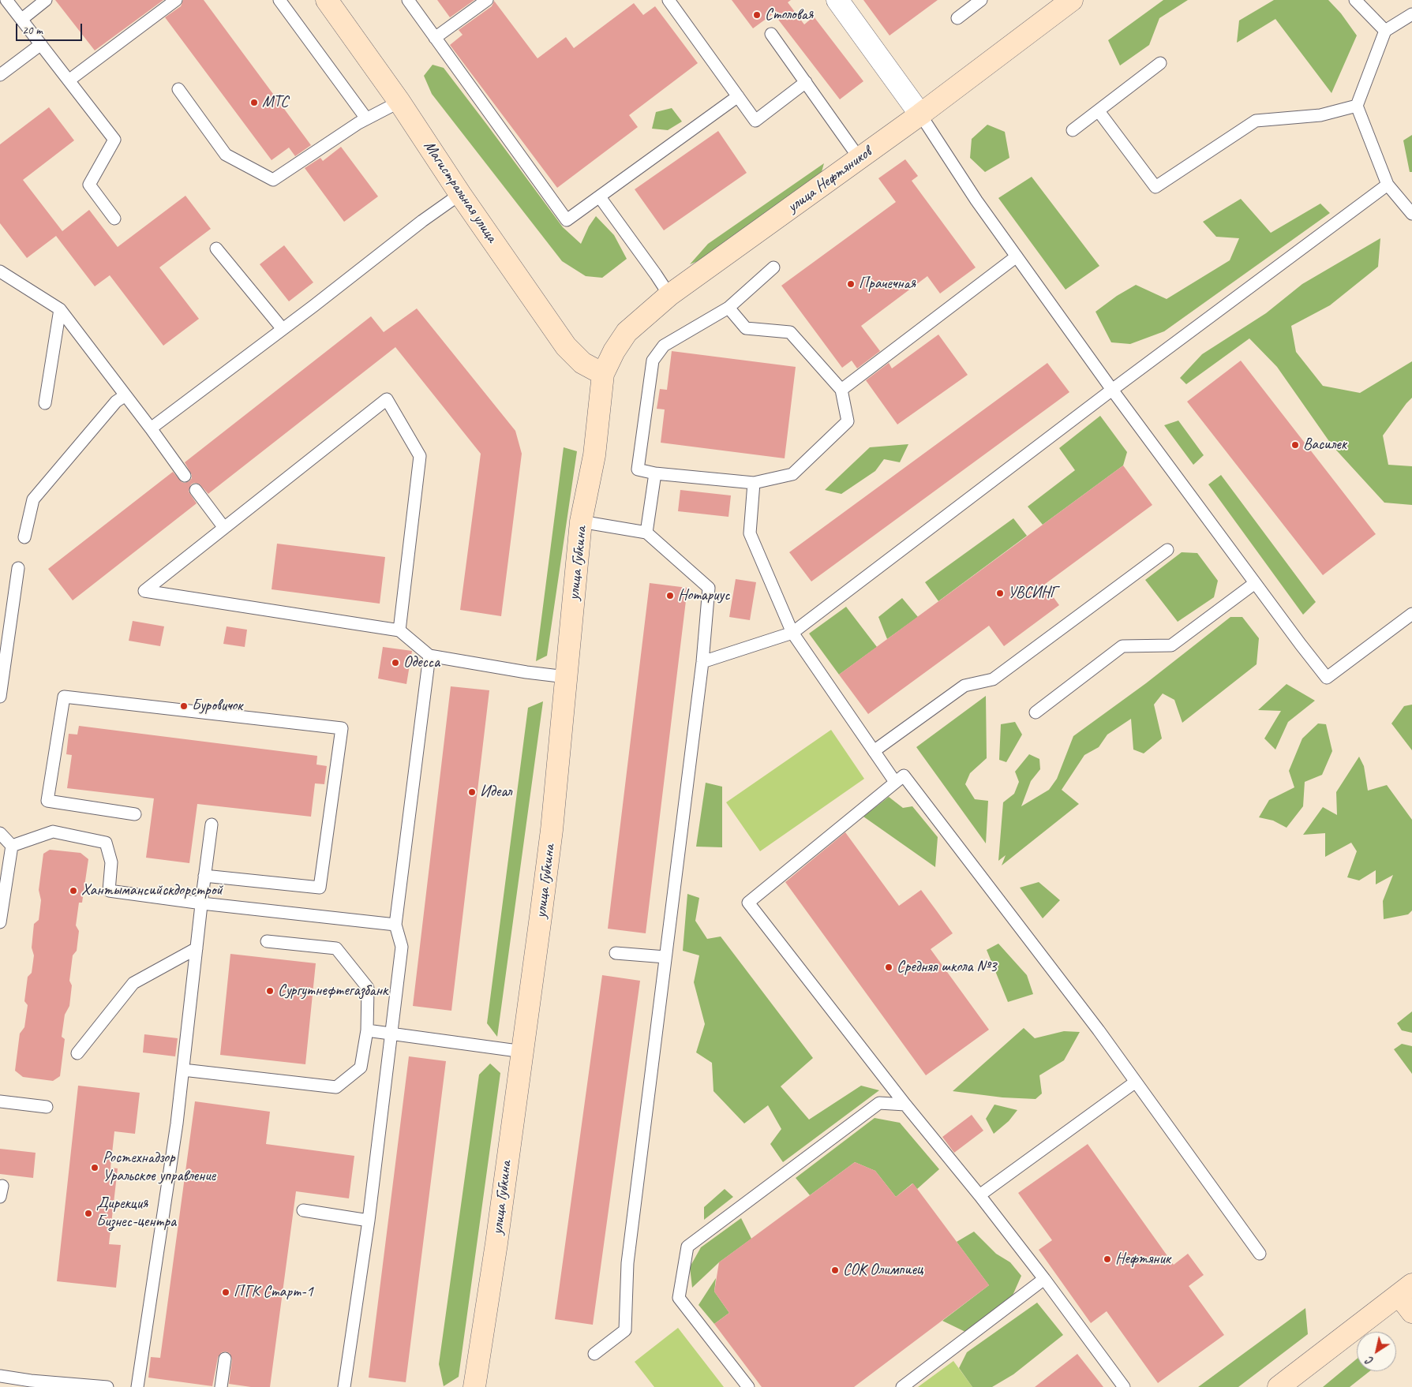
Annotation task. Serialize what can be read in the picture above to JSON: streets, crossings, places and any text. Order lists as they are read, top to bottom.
{
  "streets": {
    "main road": ["улица Нефтяников", "Магистральная улица", "улица Губкина"]
  },
  "crossings": [
    ["улица Нефтяников", "Магистральная улица"],
    ["улица Нефтяников", "улица Губкина"],
    ["Магистральная улица", "улица Губкина"]
  ],
  "places": [
    "Столовая",
    "МТС",
    "Прачечная",
    "Василек",
    "УВСИНГ",
    "Нотариус",
    "Одесса",
    "Буровичок",
    "Идеал",
    "Хантымансийскдорстрой",
    "Средняя школа №3",
    "Сургутнефтегазбанк",
    "Ростехнадзор Уральское управление",
    "Дирекция Бизнес-центра",
    "Нефтяник",
    "СОК Олимпиец",
    "ПГК Старт-1"
  ],
  "scale_bar": "20 m",
  "north": "bottom left"
}
